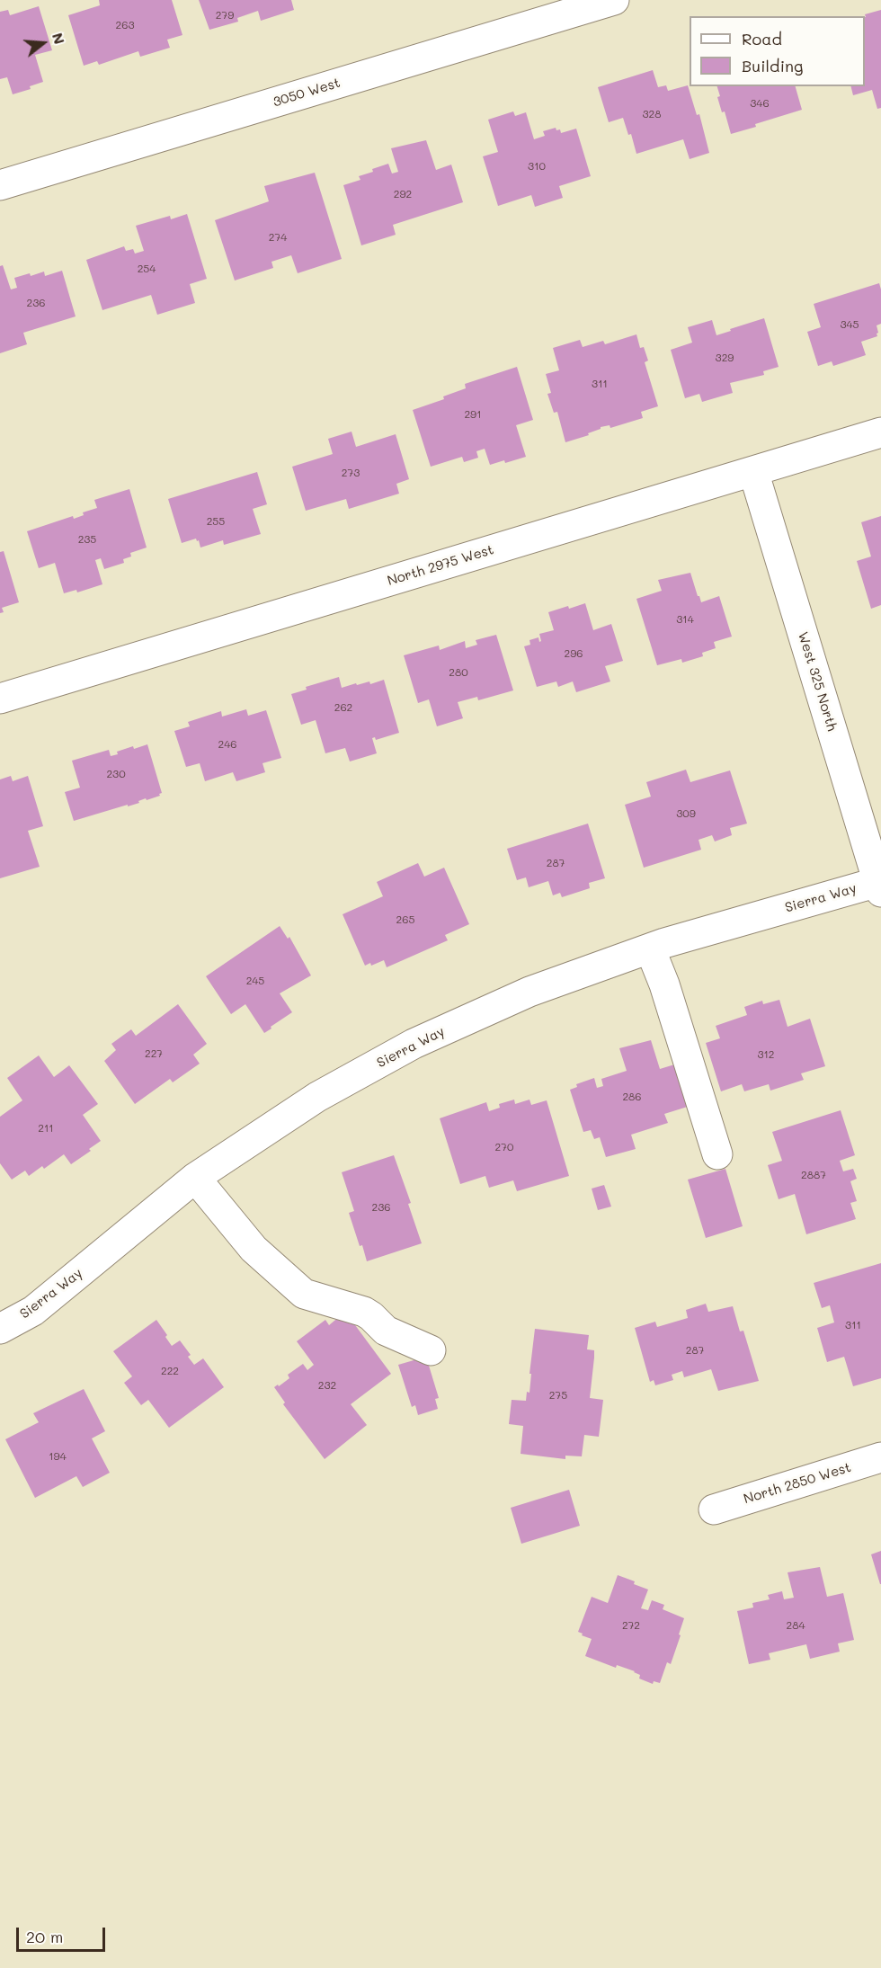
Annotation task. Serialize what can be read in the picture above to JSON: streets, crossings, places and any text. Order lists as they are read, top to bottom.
{
  "streets": {
    "street": [
      "3050 West",
      "North 2975 West",
      "West 325 North",
      "Sierra Way",
      "North 2850 West"
    ]
  },
  "crossings": [
    ["North 2975 West", "West 325 North"],
    ["West 325 North", "Sierra Way"]
  ],
  "house_numbers": [
    "279",
    "263",
    "346",
    "328",
    "310",
    "292",
    "274",
    "254",
    "236",
    "345",
    "329",
    "311",
    "291",
    "273",
    "255",
    "235",
    "314",
    "296",
    "280",
    "262",
    "246",
    "230",
    "309",
    "287",
    "265",
    "245",
    "227",
    "312",
    "286",
    "211",
    "270",
    "2887",
    "236",
    "311",
    "287",
    "222",
    "232",
    "275",
    "194",
    "272",
    "284"
  ],
  "legend": ["Road", "Building"],
  "scale_bar": "20 m",
  "north": "right"
}
